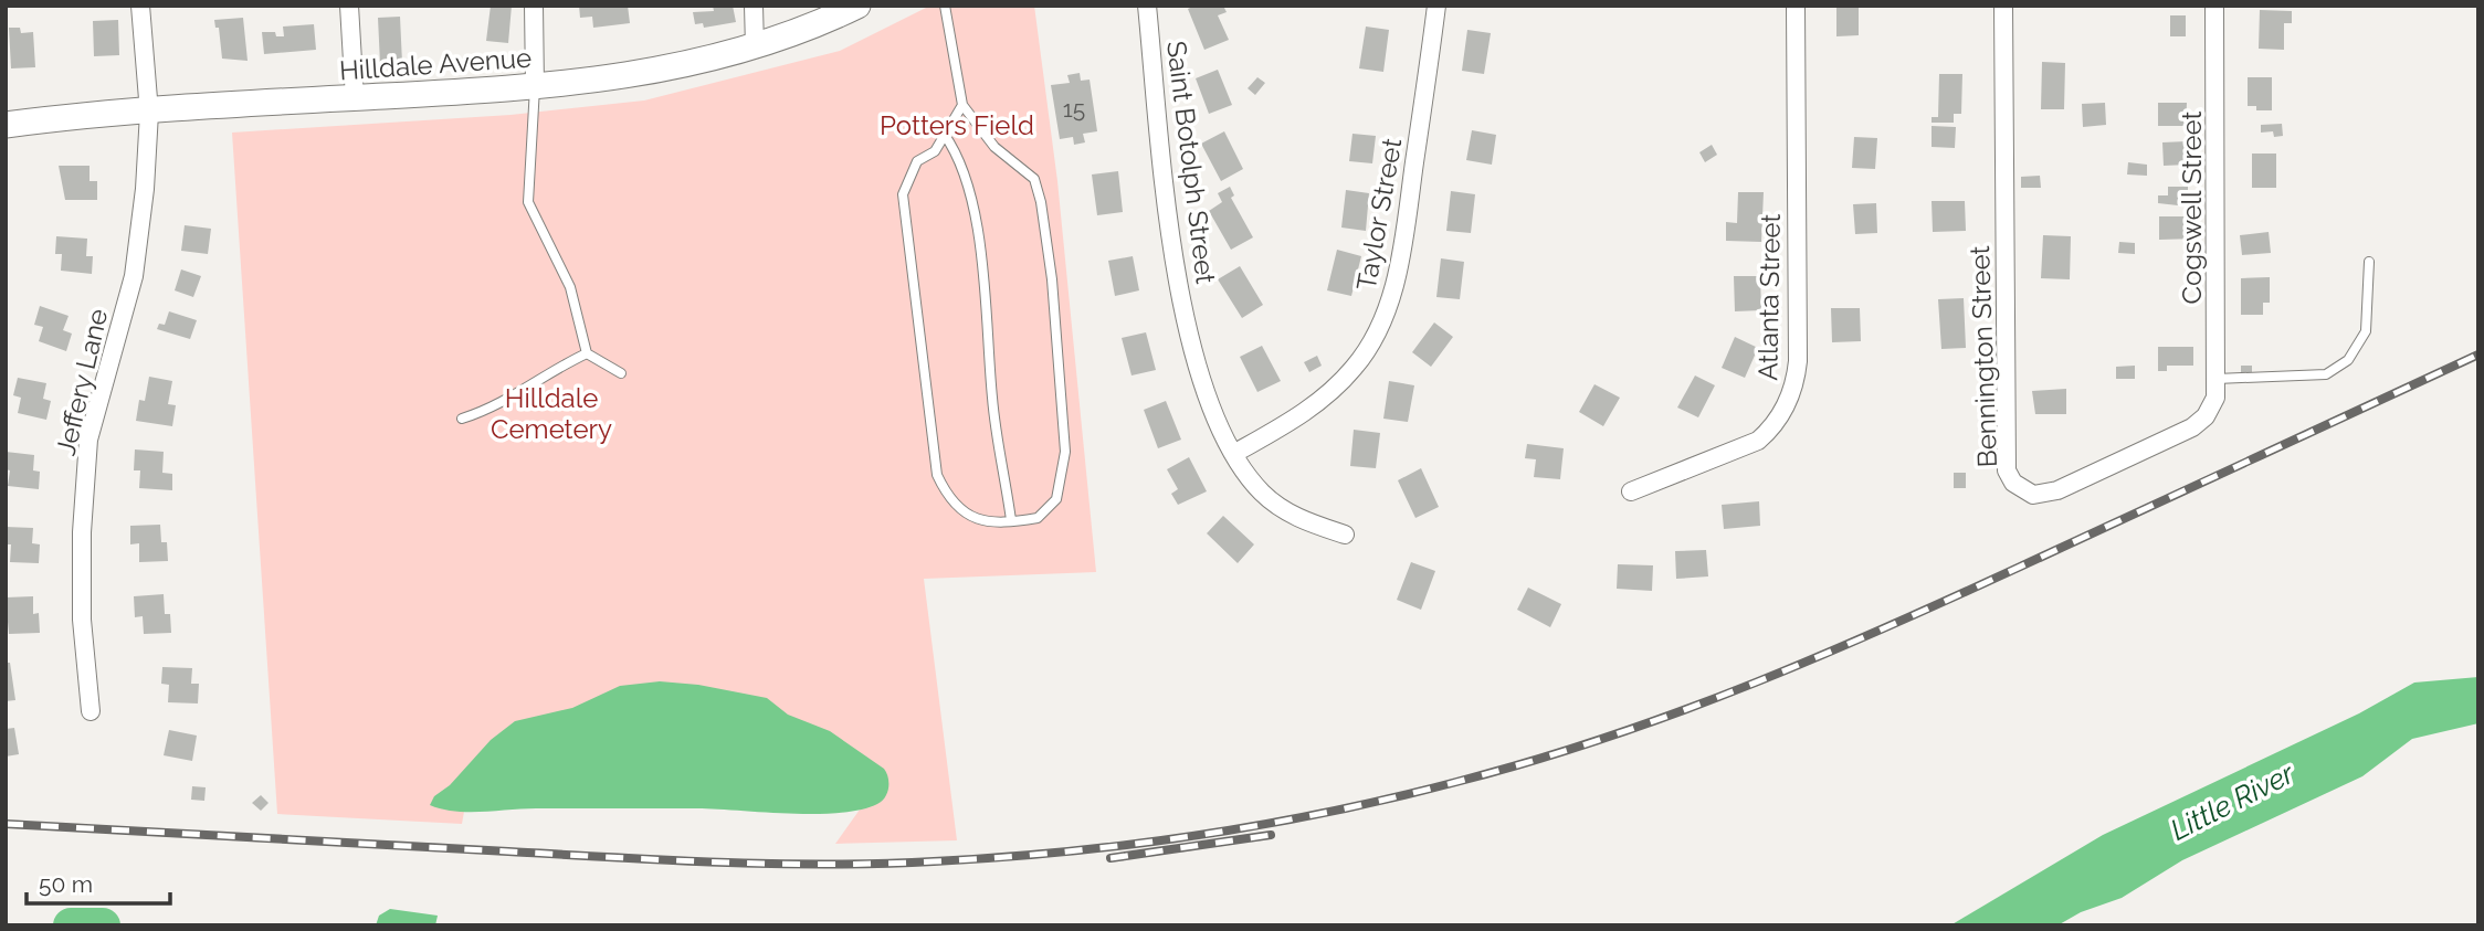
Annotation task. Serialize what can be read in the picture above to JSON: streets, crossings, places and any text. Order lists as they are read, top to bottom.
{
  "streets": {
    "main road": ["Hilldale Avenue"],
    "street": [
      "Saint Botolph Street",
      "Cogswell Street",
      "Taylor Street",
      "Atlanta Street",
      "Bennington Street",
      "Jeffery Lane"
    ]
  },
  "crossings": [
    ["Hilldale Avenue", "Jeffery Lane"],
    ["Saint Botolph Street", "Taylor Street"],
    ["Cogswell Street", "Bennington Street"]
  ],
  "water": ["Little River"],
  "parks": ["Potters Field", "Hilldale Cemetery"],
  "house_numbers": ["15"],
  "scale_bar": "50 m"
}
